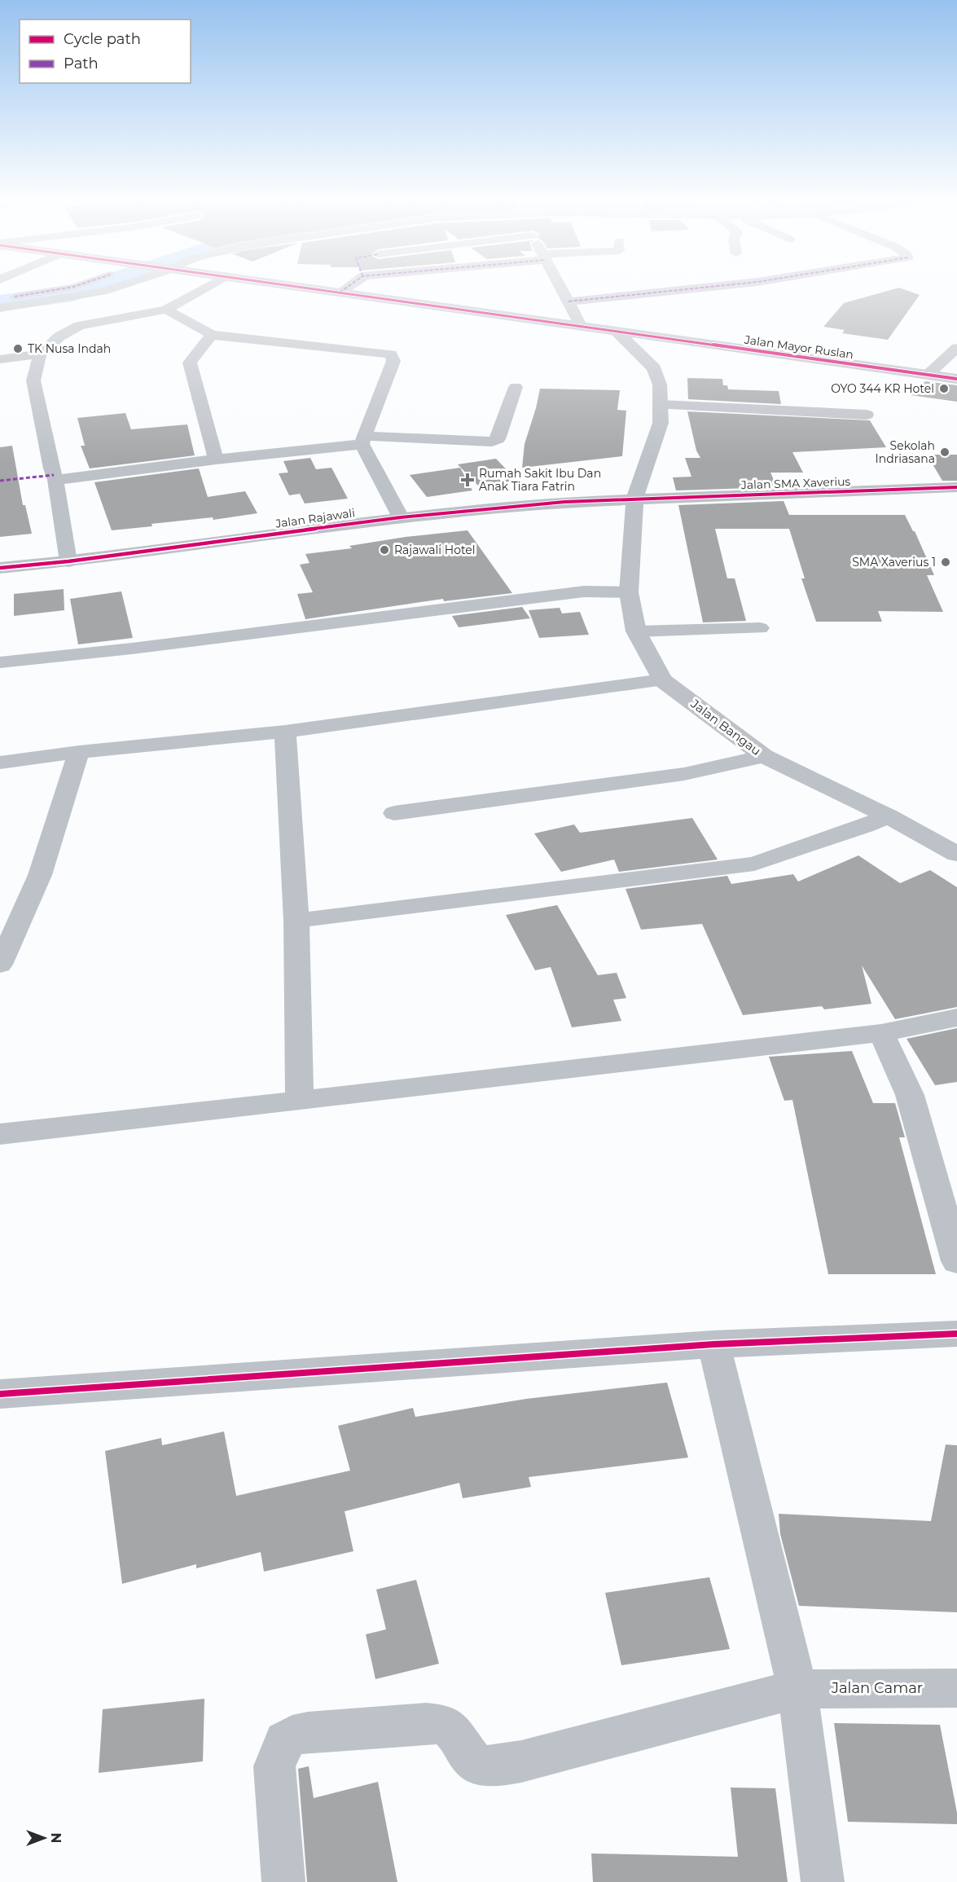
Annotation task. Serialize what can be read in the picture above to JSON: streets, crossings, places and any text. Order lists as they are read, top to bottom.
{
  "streets": {
    "street": [
      "Jalan Mayor Ruslan",
      "Jalan SMA Xaverius",
      "Jalan Rajawali",
      "Jalan Bangau",
      "Jalan Camar"
    ]
  },
  "crossings": [
    ["Jalan Mayor Ruslan", "Jalan Bangau"],
    ["Jalan SMA Xaverius", "Jalan Rajawali"],
    ["Jalan SMA Xaverius", "Jalan Bangau"],
    ["Jalan Rajawali", "Jalan Bangau"]
  ],
  "places": {
    "other": [
      "TK Nusa Indah",
      "OYO 344 KR Hotel",
      "Sekolah Indriasana",
      "Rajawali Hotel",
      "SMA Xaverius 1"
    ],
    "health": ["Rumah Sakit Ibu Dan Anak Tiara Fatrin"]
  },
  "legend": ["Cycle path", "Path"],
  "north": "right"
}
